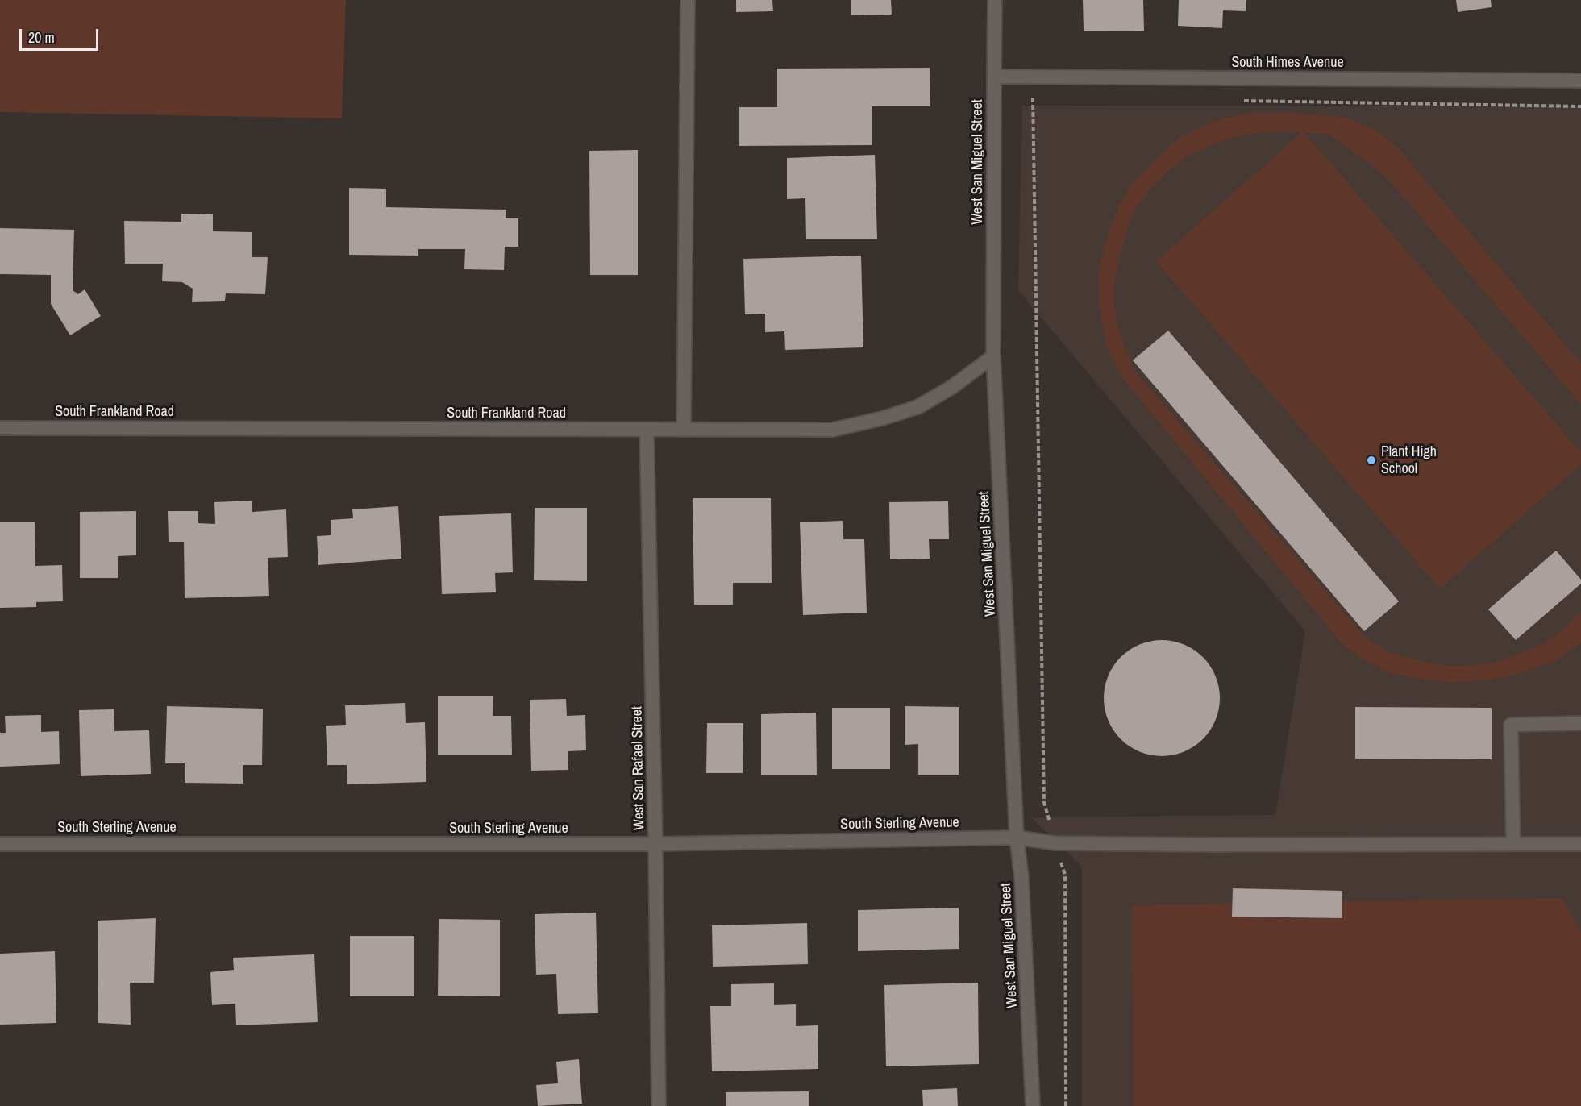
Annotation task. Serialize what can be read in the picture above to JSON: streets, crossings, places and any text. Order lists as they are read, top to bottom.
{
  "streets": {
    "street": [
      "South Himes Avenue",
      "West San Miguel Street",
      "South Frankland Road",
      "West San Rafael Street",
      "South Sterling Avenue"
    ]
  },
  "crossings": [
    ["South Himes Avenue", "West San Miguel Street"],
    ["West San Miguel Street", "South Frankland Road"],
    ["West San Miguel Street", "South Sterling Avenue"],
    ["South Frankland Road", "West San Rafael Street"],
    ["West San Rafael Street", "South Sterling Avenue"]
  ],
  "places": ["Plant High School"],
  "scale_bar": "20 m"
}
